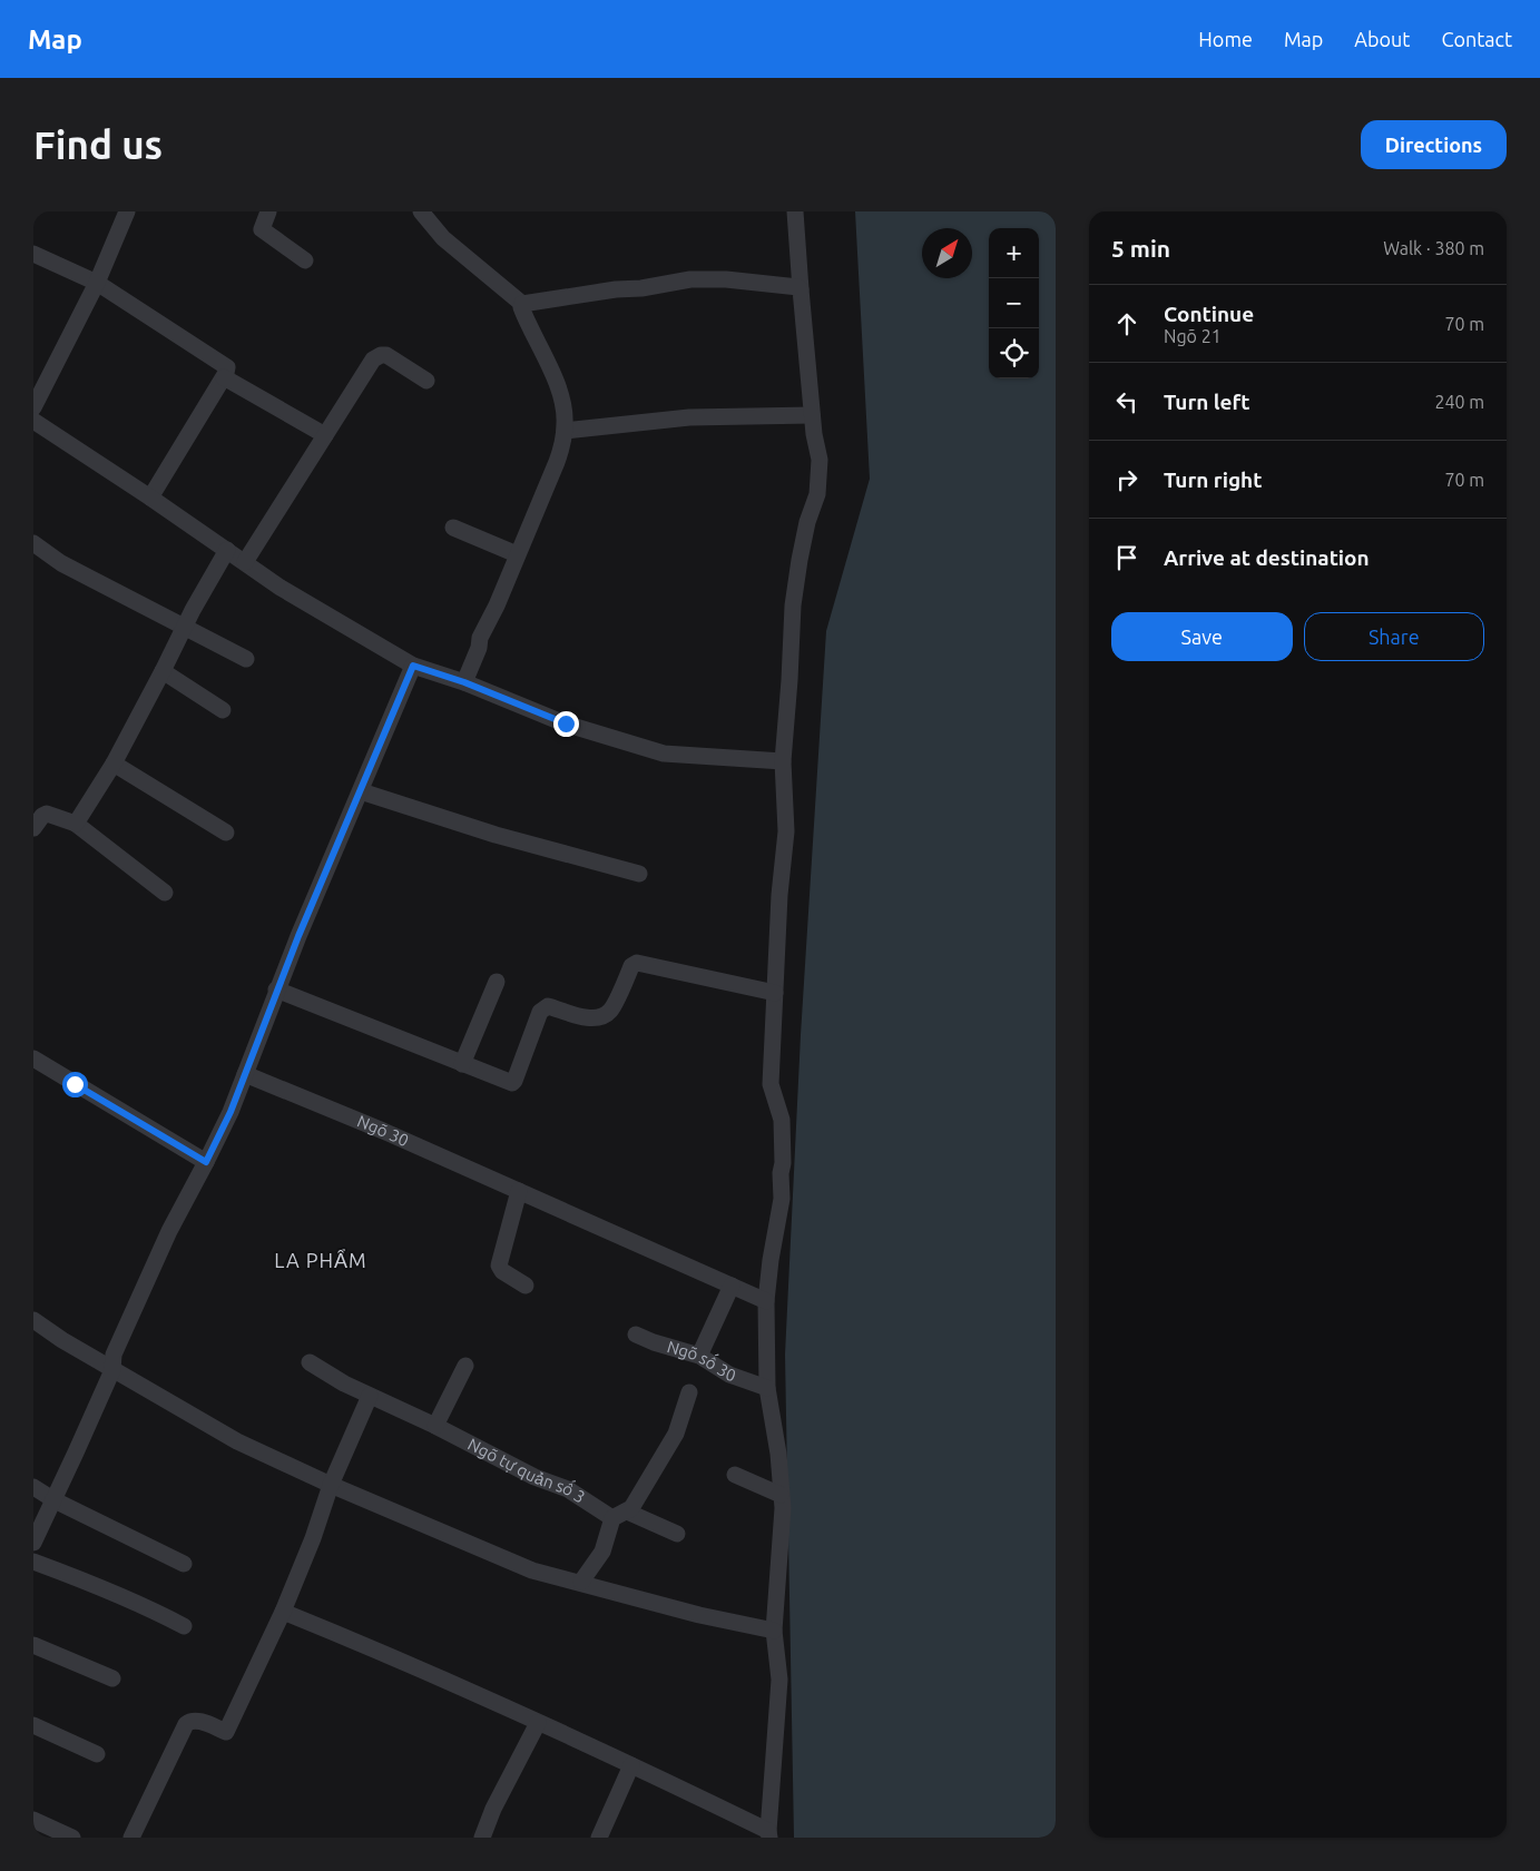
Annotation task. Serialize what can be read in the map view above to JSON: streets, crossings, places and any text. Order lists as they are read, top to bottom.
{
  "streets": {
    "street": ["Ngõ 30", "Ngõ số 30", "Ngõ tự quản số 3"]
  },
  "districts": ["LA PHẨM"],
  "north": "top right",
  "page": {
    "header": "Map",
    "nav": [
      "Home",
      "Map",
      "About",
      "Contact"
    ],
    "buttons": [
      "Directions",
      ["Save", "Share"]
    ],
    "title": "Find us",
    "heading": ["5 min", "Walk · 380 m"],
    "map_buttons": ["+", "−"],
    "list": [
      ["Continue", "Ngõ 21", "70 m"],
      ["Turn left", "240 m"],
      ["Turn right", "70 m"],
      "Arrive at destination"
    ]
  }
}
